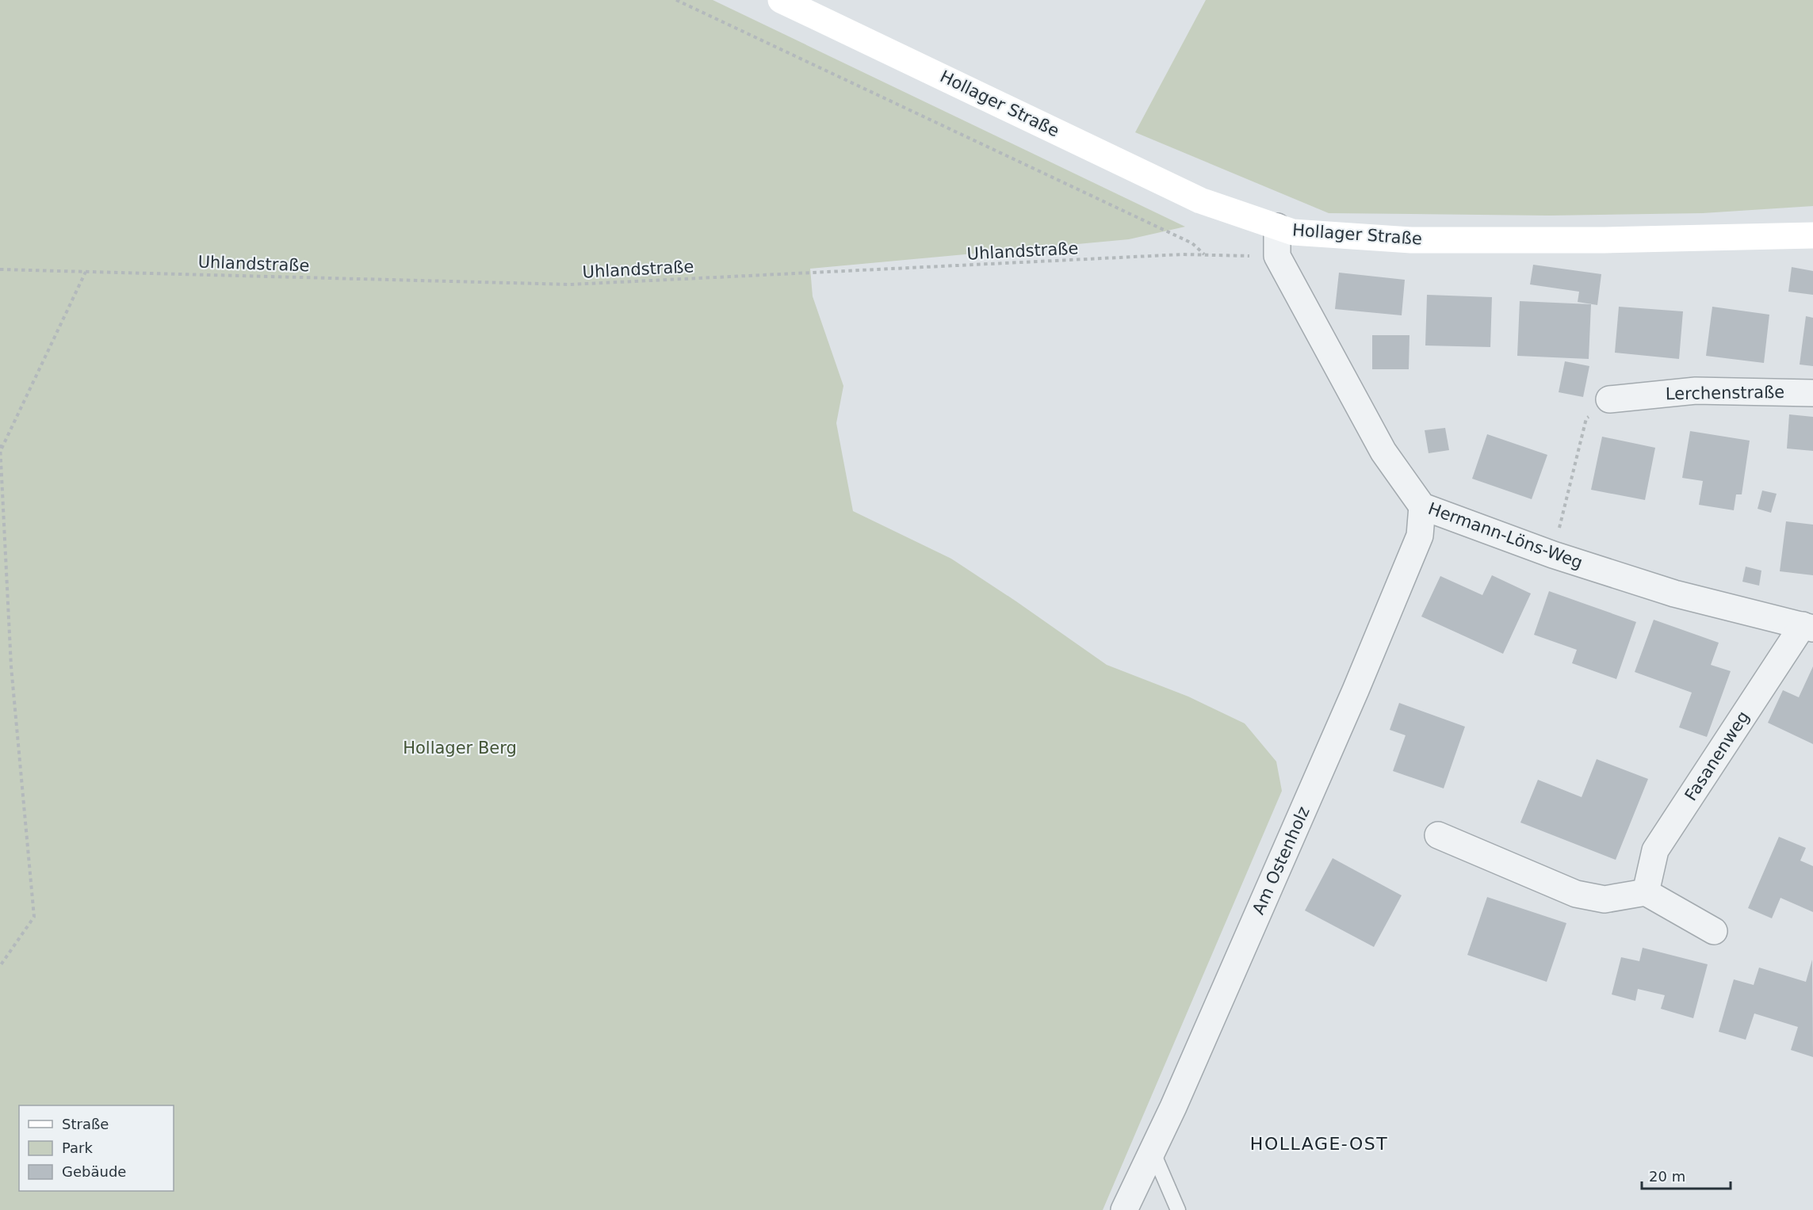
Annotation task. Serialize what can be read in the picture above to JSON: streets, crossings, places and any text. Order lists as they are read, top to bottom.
{
  "streets": {
    "main road": ["Hollager Straße"],
    "street": [
      "Lerchenstraße",
      "Hermann-Löns-Weg",
      "Fasanenweg",
      "Am Ostenholz"
    ],
    "path": ["Uhlandstraße"]
  },
  "crossings": [
    ["Hollager Straße", "Hermann-Löns-Weg"],
    ["Uhlandstraße", "Hermann-Löns-Weg"],
    ["Hermann-Löns-Weg", "Fasanenweg"],
    ["Hermann-Löns-Weg", "Am Ostenholz"]
  ],
  "districts": ["HOLLAGE-OST"],
  "parks": ["Hollager Berg"],
  "legend": ["Straße", "Park", "Gebäude"],
  "scale_bar": "20 m"
}
